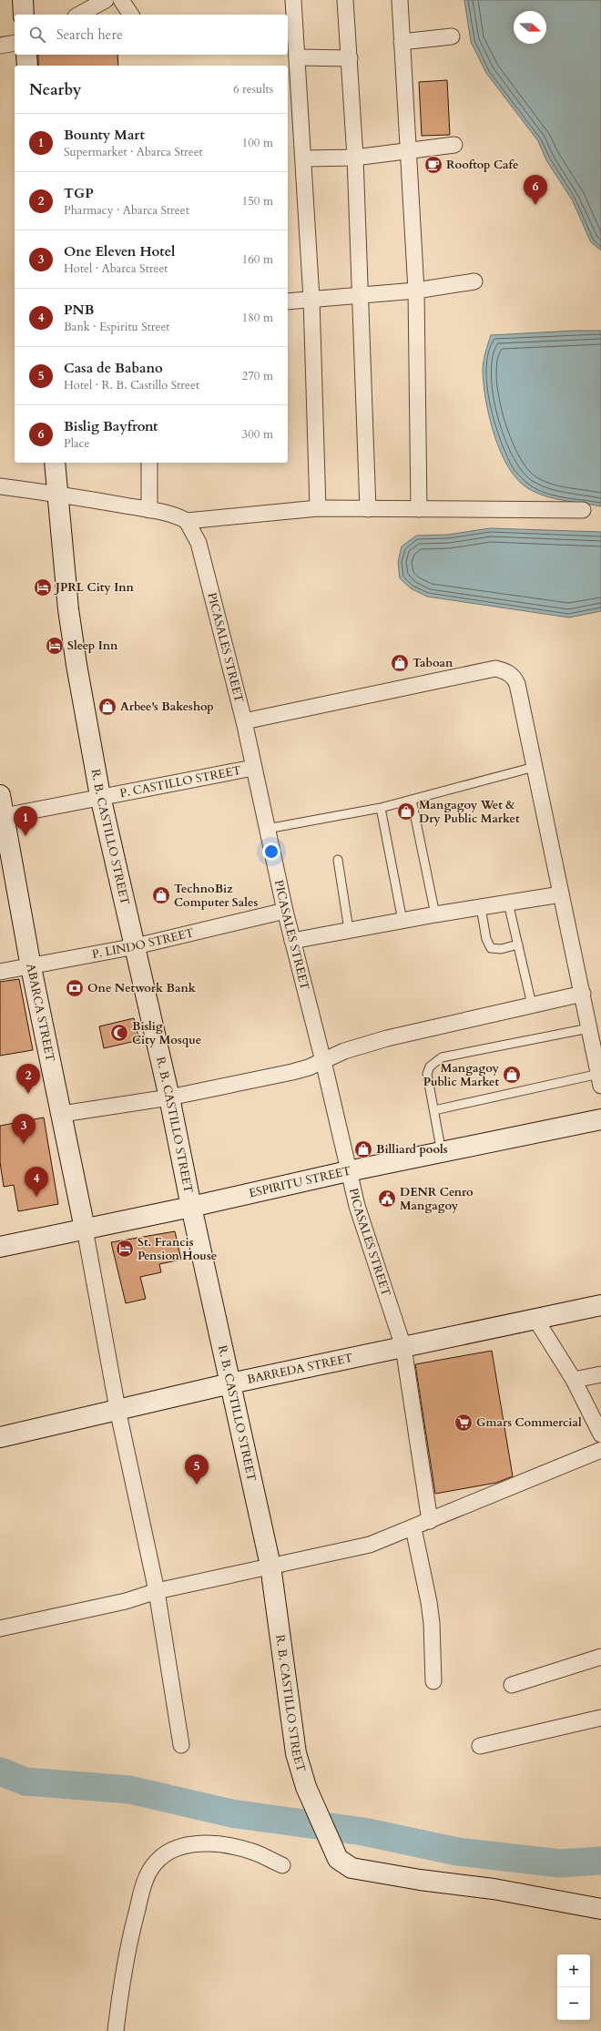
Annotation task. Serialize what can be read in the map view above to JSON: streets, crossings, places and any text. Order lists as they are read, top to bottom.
{
  "streets": {
    "street": [
      "PICASALES STREET",
      "P. CASTILLO STREET",
      "R. B. CASTILLO STREET",
      "P. LINDO STREET",
      "ABARCA STREET",
      "ESPIRITU STREET",
      "BARREDA STREET"
    ]
  },
  "crossings": [
    ["PICASALES STREET", "P. CASTILLO STREET"],
    ["PICASALES STREET", "P. LINDO STREET"],
    ["PICASALES STREET", "ESPIRITU STREET"],
    ["PICASALES STREET", "BARREDA STREET"],
    ["P. CASTILLO STREET", "R. B. CASTILLO STREET"],
    ["P. CASTILLO STREET", "ABARCA STREET"],
    ["R. B. CASTILLO STREET", "P. LINDO STREET"],
    ["R. B. CASTILLO STREET", "ESPIRITU STREET"],
    ["R. B. CASTILLO STREET", "BARREDA STREET"],
    ["P. LINDO STREET", "ABARCA STREET"],
    ["ABARCA STREET", "ESPIRITU STREET"]
  ],
  "places": {
    "cafe": ["Rooftop Cafe"],
    "hotel": ["JPRL City Inn", "Sleep Inn", "St. Francis Pension House"],
    "shop": [
      "Taboan",
      "Arbee's Bakeshop",
      "Mangagoy Wet & Dry Public Market",
      "TechnoBiz Computer Sales",
      "Mangagoy Public Market",
      "Billiard pools"
    ],
    "bank": ["One Network Bank"],
    "mosque": ["Bislig City Mosque"],
    "public building": ["DENR Cenro Mangagoy"],
    "supermarket": ["Gmars Commercial"]
  },
  "north": "right",
  "page": {
    "search": "Search here",
    "heading": ["Nearby", "6 results"],
    "list": [
      {
        "mark": "1",
        "name": "Bounty Mart",
        "note": "Supermarket · Abarca Street",
        "value": "100 m"
      },
      {
        "mark": "2",
        "name": "TGP",
        "note": "Pharmacy · Abarca Street",
        "value": "150 m"
      },
      {
        "mark": "3",
        "name": "One Eleven Hotel",
        "note": "Hotel · Abarca Street",
        "value": "160 m"
      },
      {
        "mark": "4",
        "name": "PNB",
        "note": "Bank · Espiritu Street",
        "value": "180 m"
      },
      {
        "mark": "5",
        "name": "Casa de Babano",
        "note": "Hotel · R. B. Castillo Street",
        "value": "270 m"
      },
      {
        "mark": "6",
        "name": "Bislig Bayfront",
        "note": "Place",
        "value": "300 m"
      }
    ],
    "pins": [
      "6",
      "1",
      "2",
      "3",
      "4",
      "5"
    ],
    "map_buttons": ["+", "−"]
  }
}
